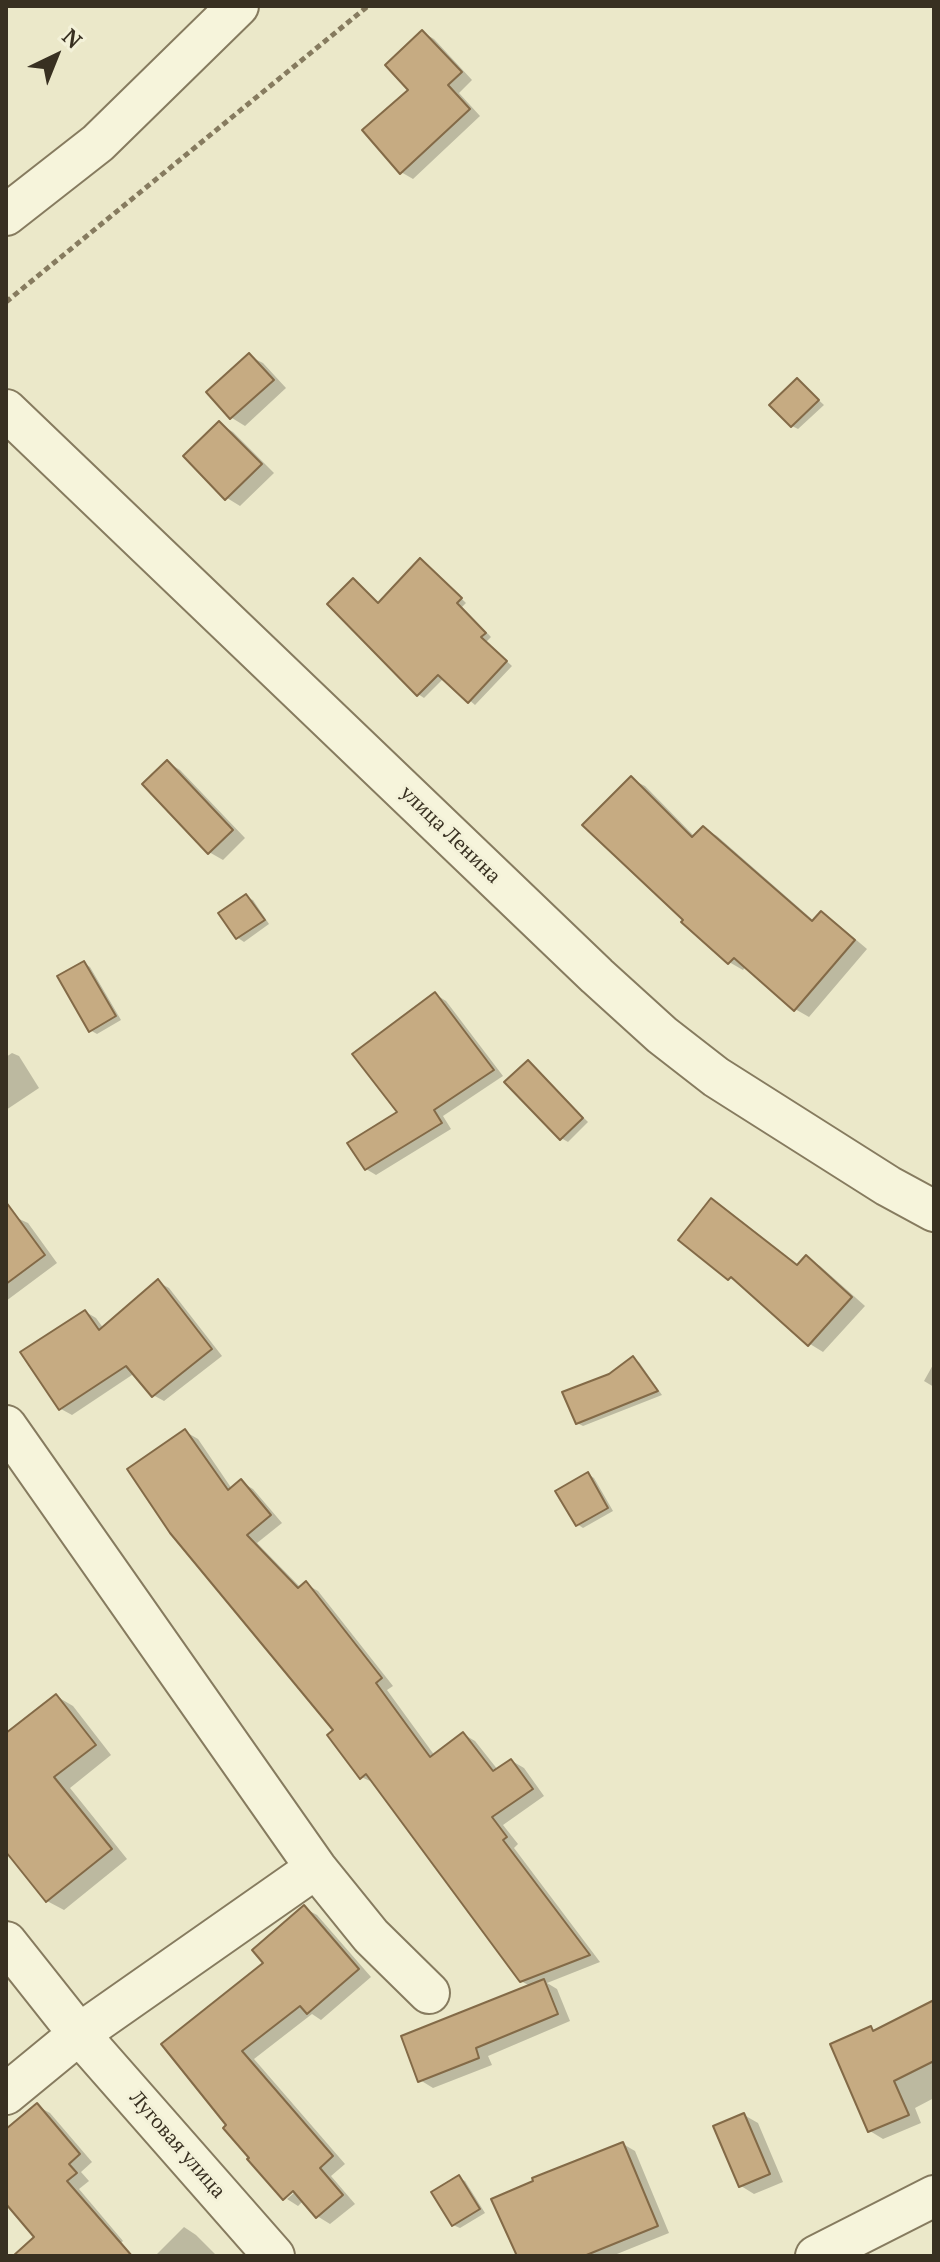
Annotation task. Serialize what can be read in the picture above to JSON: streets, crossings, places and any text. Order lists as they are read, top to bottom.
{
  "streets": {
    "street": ["улица Ленина", "Луговая улица"]
  },
  "north": "top right"
}
